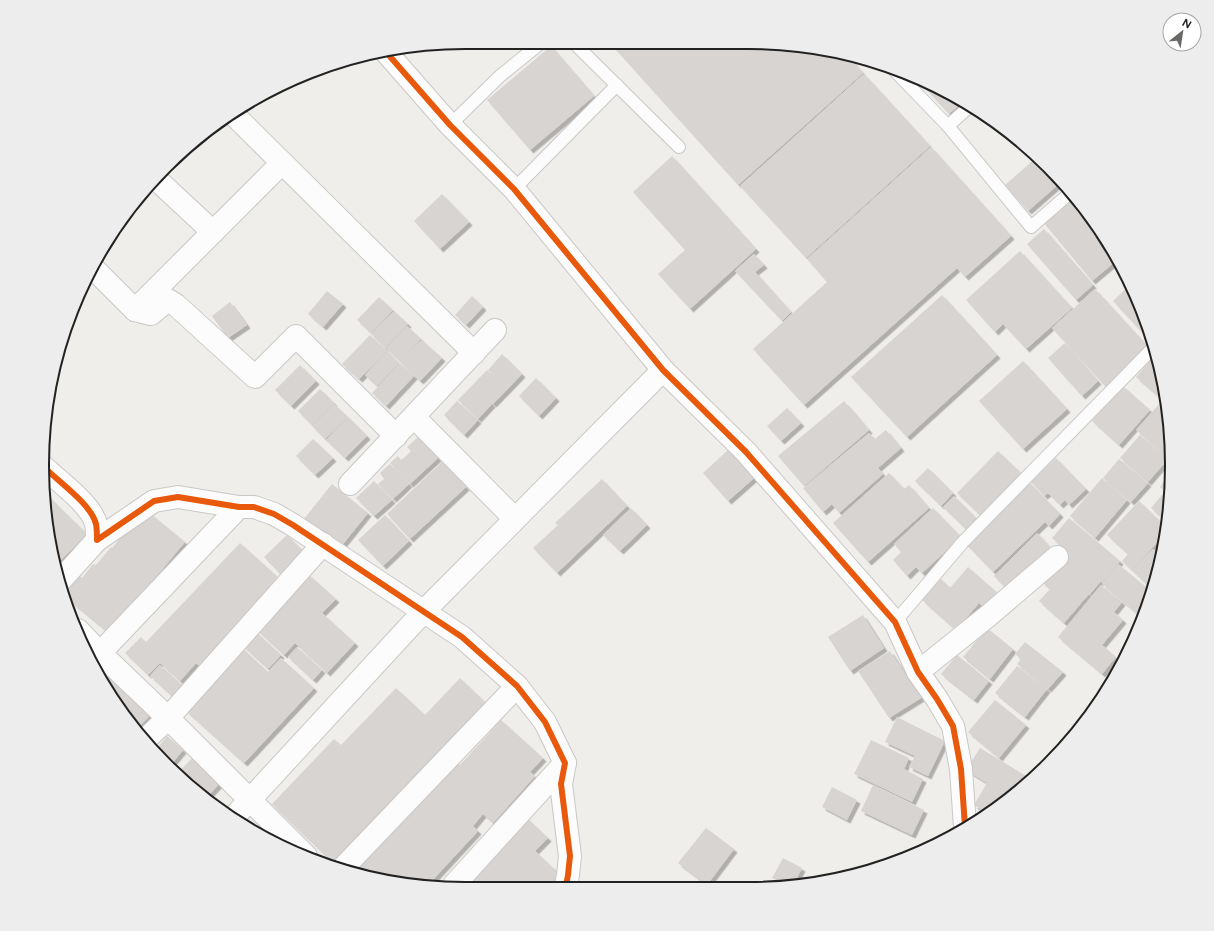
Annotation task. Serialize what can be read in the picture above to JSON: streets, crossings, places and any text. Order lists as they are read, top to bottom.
{
  "north": "top right"
}
